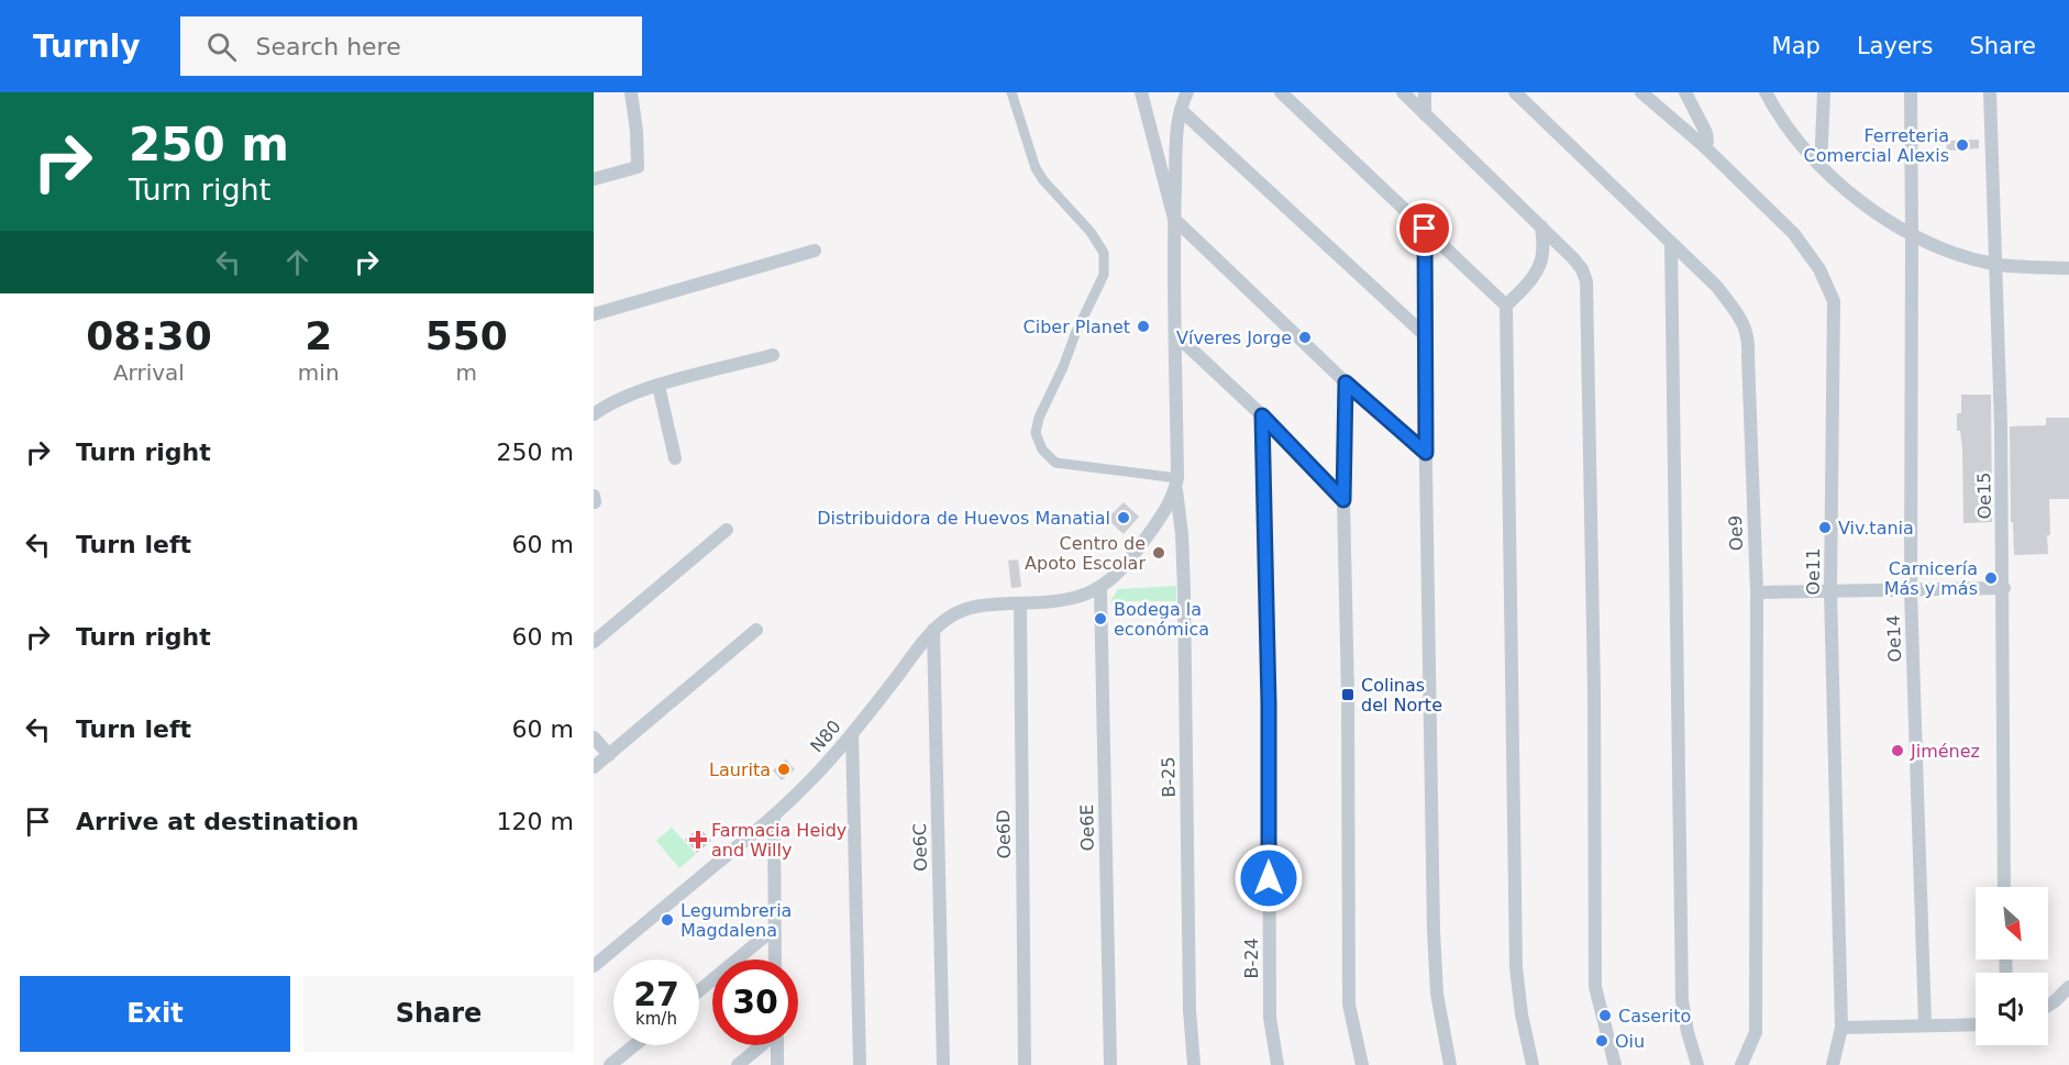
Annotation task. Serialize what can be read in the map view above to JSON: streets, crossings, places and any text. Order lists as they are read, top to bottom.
{
  "streets": {
    "street": [
      "Oe15",
      "Oe9",
      "Oe11",
      "Oe14",
      "N80",
      "B-25",
      "Oe6E",
      "Oe6D",
      "Oe6C",
      "B-24"
    ]
  },
  "crossings": [
    ["N80", "Oe6E"],
    ["N80", "Oe6D"],
    ["N80", "Oe6C"]
  ],
  "places": {
    "other": [
      "Ferreteria Comercial Alexis",
      "Ciber Planet",
      "Víveres Jorge",
      "Distribuidora de Huevos Manatial",
      "Viv.tania",
      "Centro de Apoto Escolar",
      "Carnicería Más y más",
      "Bodega la económica",
      "Jiménez",
      "Laurita",
      "Legumbreria Magdalena",
      "Caserito",
      "Oiu"
    ],
    "transit": ["Colinas del Norte"],
    "health": ["Farmacia Heidy and Willy"]
  },
  "north": "bottom right",
  "page": {
    "header": "Turnly",
    "search": "Search here",
    "nav": ["Map", "Layers", "Share"],
    "turn": ["250 m", "Turn right"],
    "eta": [
      "08:30",
      "Arrival",
      "2",
      "min",
      "550",
      "m"
    ],
    "list": [
      {
        "name": "Turn right",
        "value": "250 m"
      },
      {
        "name": "Turn left",
        "value": "60 m"
      },
      {
        "name": "Turn right",
        "value": "60 m"
      },
      {
        "name": "Turn left",
        "value": "60 m"
      },
      {
        "name": "Arrive at destination",
        "value": "120 m"
      }
    ],
    "speed": "27 km/h",
    "limit": "30",
    "buttons": ["Exit", "Share"]
  }
}
